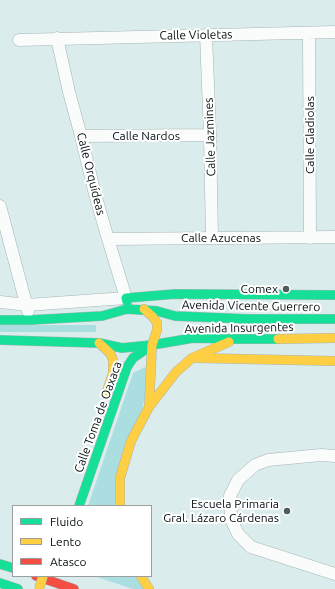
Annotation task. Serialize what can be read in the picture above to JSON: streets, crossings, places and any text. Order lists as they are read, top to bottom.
{
  "streets": {
    "main road": ["Avenida Vicente Guerrero", "Avenida Insurgentes", "Calle Toma de Oaxaca"],
    "street": [
      "Calle Violetas",
      "Calle Gladiolas",
      "Calle Nardos",
      "Calle Jazmines",
      "Calle Orquídeas",
      "Calle Azucenas"
    ]
  },
  "crossings": [
    ["Calle Violetas", "Calle Gladiolas"],
    ["Calle Violetas", "Calle Jazmines"],
    ["Calle Violetas", "Calle Orquídeas"],
    ["Calle Gladiolas", "Calle Azucenas"],
    ["Calle Nardos", "Calle Jazmines"],
    ["Calle Nardos", "Calle Orquídeas"],
    ["Calle Jazmines", "Calle Azucenas"],
    ["Calle Orquídeas", "Calle Azucenas"],
    ["Calle Orquídeas", "Avenida Vicente Guerrero"],
    ["Avenida Insurgentes", "Calle Toma de Oaxaca"]
  ],
  "places": ["Comex", "Escuela Primaria Gral. Lázaro Cárdenas"],
  "legend": ["Fluido", "Lento", "Atasco"]
}
